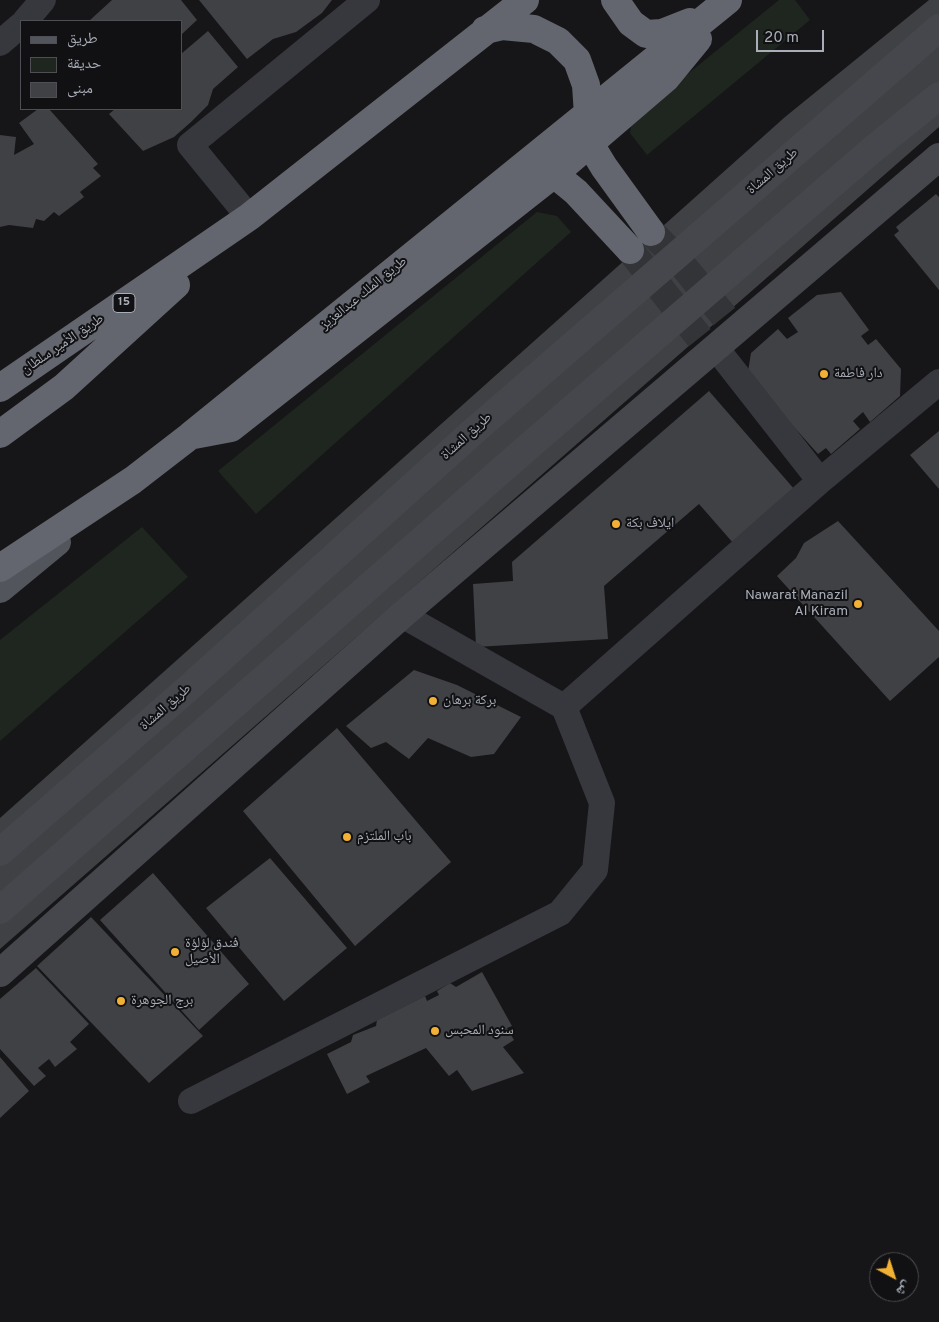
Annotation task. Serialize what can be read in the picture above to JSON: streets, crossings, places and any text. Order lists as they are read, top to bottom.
{
  "streets": {
    "highway": ["طريق الملك عبدالعزيز", "15", "طريق الأمير سلطان"],
    "main road": ["طريق المشاة"]
  },
  "places": [
    "دار فاطمة",
    "ايلاف بكة",
    "Nawarat Manazil Al Kiram",
    "بركة برهان",
    "باب الملتزم",
    "فندق لؤلؤة الأصيل",
    "برج الجوهرة",
    "سنود المحبس"
  ],
  "legend": ["طريق", "حديقة", "مبنى"],
  "scale_bar": "20 m",
  "north": "bottom right"
}
